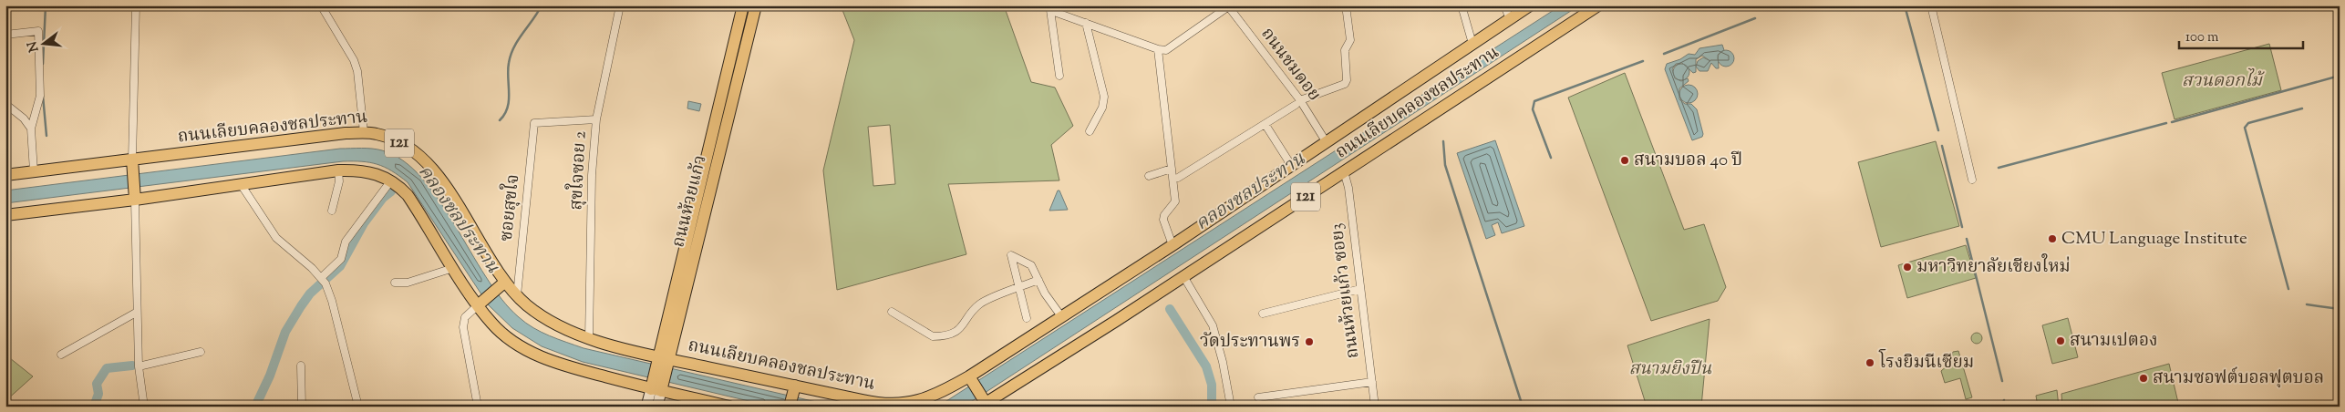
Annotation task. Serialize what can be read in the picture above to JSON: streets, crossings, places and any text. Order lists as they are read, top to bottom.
{
  "streets": {
    "main road": ["ถนนเลียบคลองชลประทาน", "121", "ถนนห้วยแก้ว"],
    "street": [
      "ถนนชมดอย",
      "สุขใจซอย 2",
      "ซอยสุขใจ",
      "ถนนห้วยแก้ว ซอย3"
    ]
  },
  "crossings": [
    ["ถนนชมดอย", "ถนนเลียบคลองชลประทาน"],
    ["ถนนเลียบคลองชลประทาน", "สุขใจซอย 2"],
    ["ถนนเลียบคลองชลประทาน", "ถนนห้วยแก้ว"],
    ["ถนนเลียบคลองชลประทาน", "ซอยสุขใจ"],
    ["ถนนเลียบคลองชลประทาน", "ถนนห้วยแก้ว ซอย3"],
    ["121", "ถนนห้วยแก้ว"],
    ["สุขใจซอย 2", "ซอยสุขใจ"]
  ],
  "water": ["คลองชลประทาน"],
  "parks": ["สวนดอกไม้", "สนามยิงปืน"],
  "places": [
    "สนามบอล 40 ปี",
    "CMU Language Institute",
    "มหาวิทยาลัยเชียงใหม่",
    "สนามเปตอง",
    "วัดประทานพร",
    "โรงยิมนีเซียม",
    "สนามซอฟต์บอลฟุตบอล"
  ],
  "scale_bar": "100 m",
  "north": "left"
}
